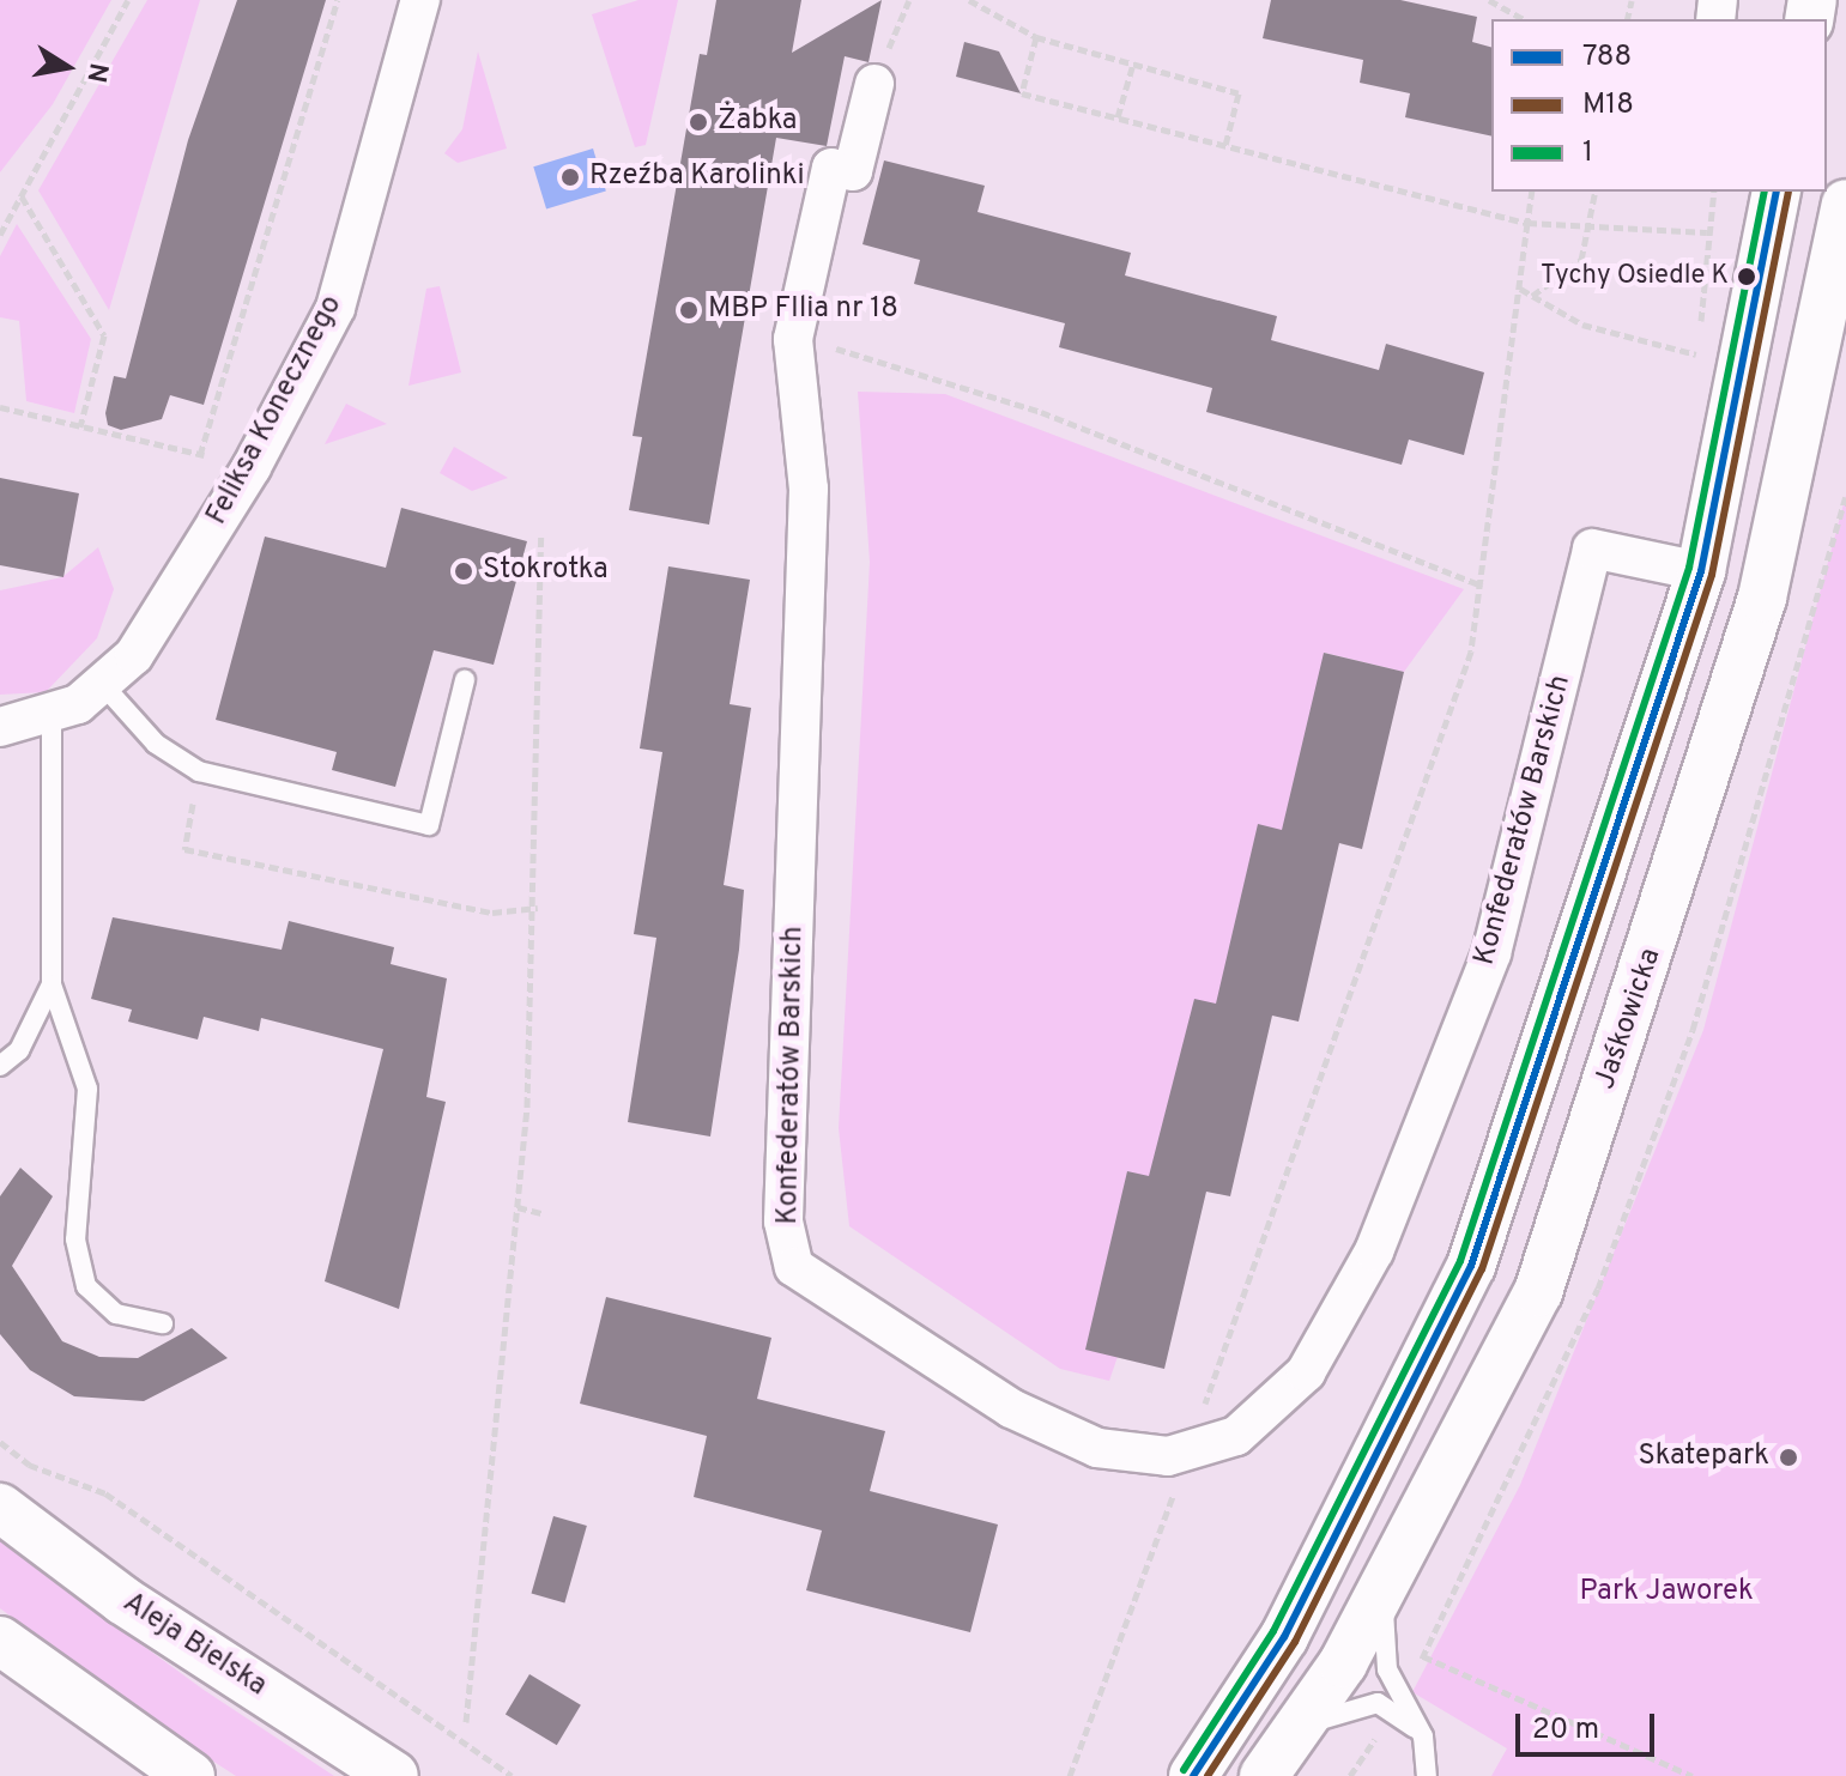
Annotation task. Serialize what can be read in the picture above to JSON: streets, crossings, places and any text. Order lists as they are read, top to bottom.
{
  "streets": {
    "street": [
      "Feliksa Konecznego",
      "Konfederatów Barskich",
      "Jaśkowicka",
      "Aleja Bielska"
    ]
  },
  "parks": ["Park Jaworek"],
  "places": [
    "Żabka",
    "Rzeźba Karolinki",
    "Tychy Osiedle K",
    "MBP FIlia nr 18",
    "Stokrotka",
    "Skatepark"
  ],
  "lines": ["transit line 788", "transit line M18", "transit line 1"],
  "legend": ["788", "M18", "1"],
  "scale_bar": "20 m",
  "north": "right"
}
